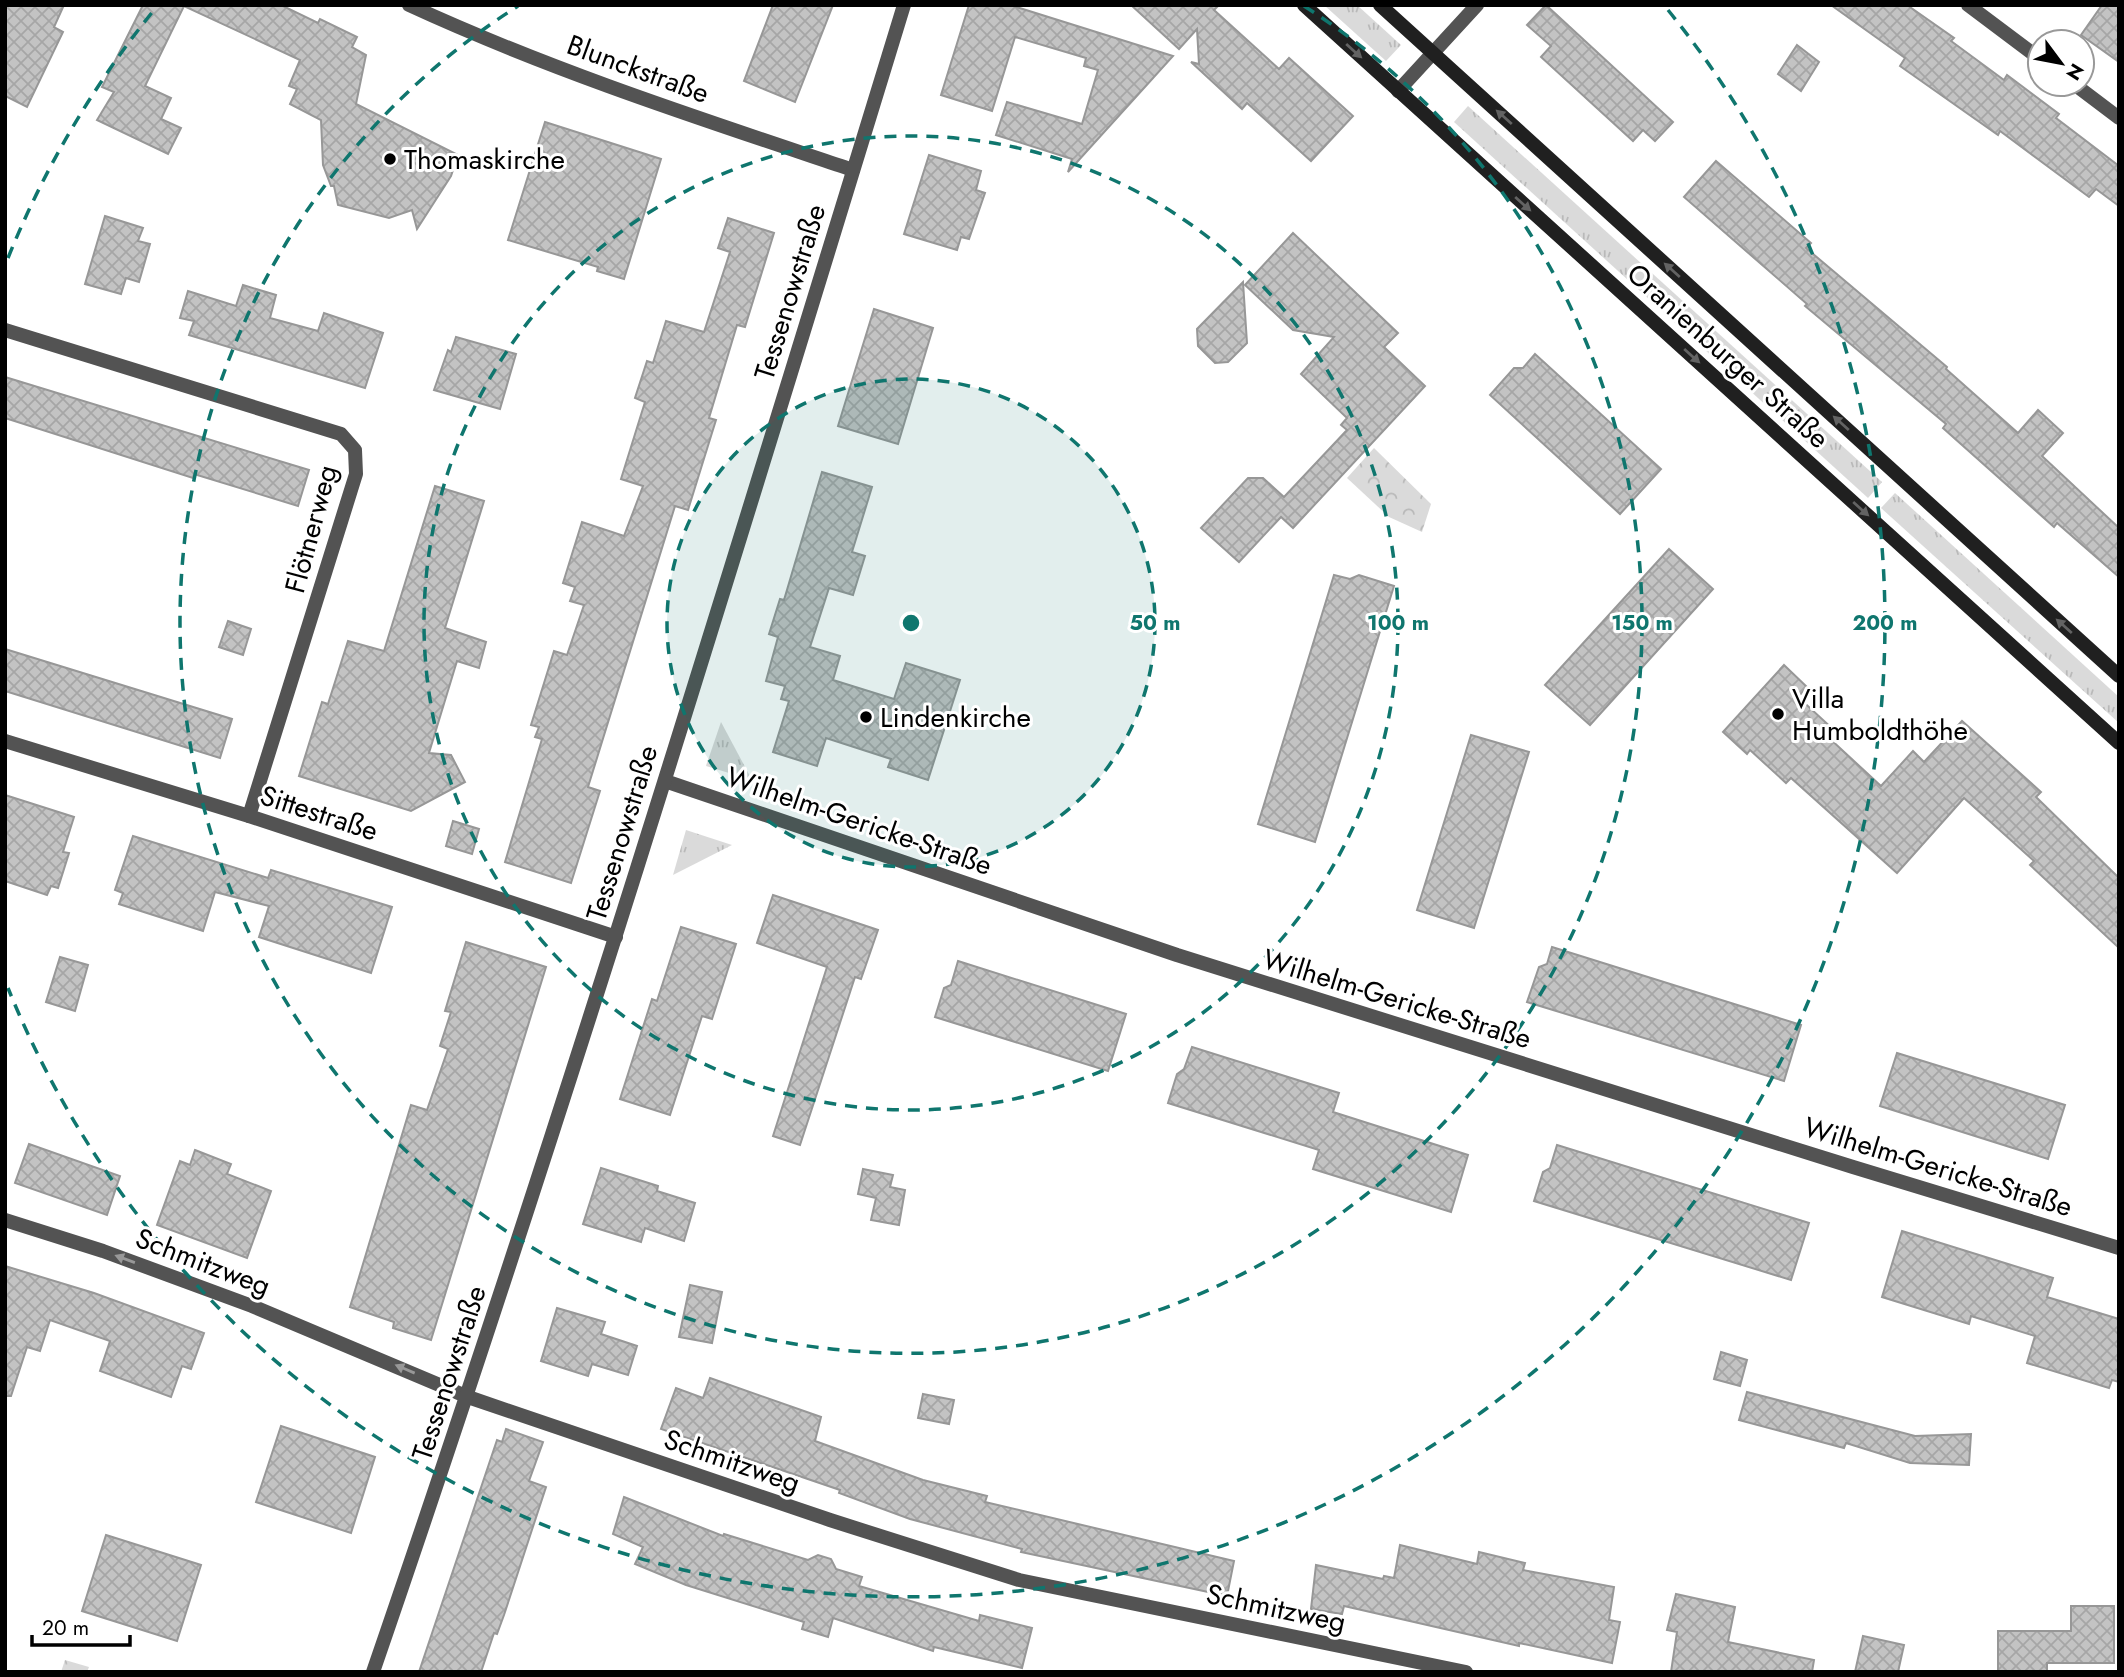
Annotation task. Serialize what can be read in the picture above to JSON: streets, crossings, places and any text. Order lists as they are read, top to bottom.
{
  "streets": {
    "main road": ["Oranienburger Straße"],
    "street": [
      "Blunckstraße",
      "Tessenowstraße",
      "Flötnerweg",
      "Sittestraße",
      "Wilhelm-Gericke-Straße",
      "Schmitzweg"
    ]
  },
  "crossings": [
    ["Blunckstraße", "Tessenowstraße"],
    ["Tessenowstraße", "Sittestraße"],
    ["Tessenowstraße", "Wilhelm-Gericke-Straße"],
    ["Tessenowstraße", "Schmitzweg"],
    ["Flötnerweg", "Sittestraße"]
  ],
  "places": ["Thomaskirche", "Villa Humboldthöhe", "Lindenkirche"],
  "scale_bar": "20 m",
  "north": "bottom right",
  "rings": [
    "50 m",
    "100 m",
    "150 m",
    "200 m"
  ]
}
